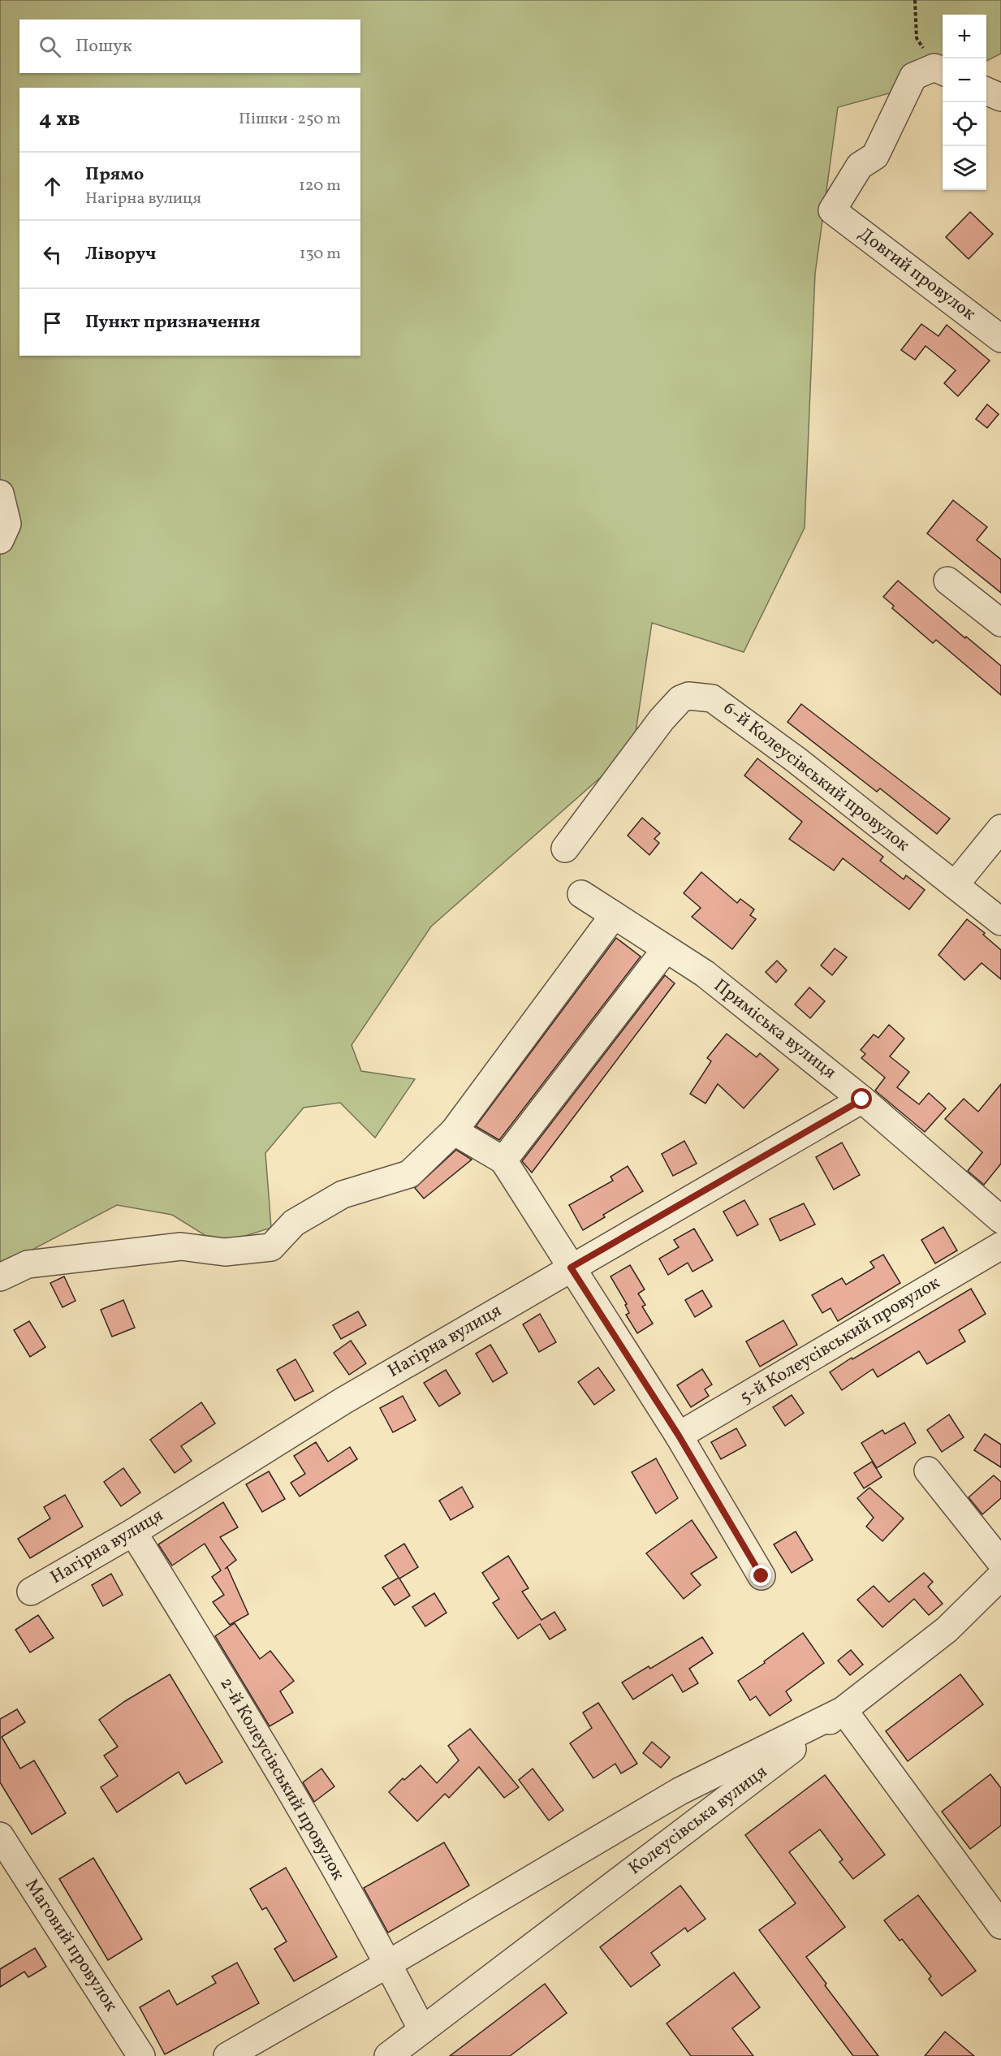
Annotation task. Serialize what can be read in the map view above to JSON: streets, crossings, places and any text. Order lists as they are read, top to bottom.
{
  "streets": {
    "street": [
      "Довгий провулок",
      "6-й Колеусівський провулок",
      "Приміська вулиця",
      "5-й Колеусівський провулок",
      "Нагірна вулиця",
      "2-й Колеусівський провулок",
      "Колеусівська вулиця",
      "Маговий провулок"
    ]
  },
  "crossings": [
    ["Приміська вулиця", "Нагірна вулиця"],
    ["Нагірна вулиця", "2-й Колеусівський провулок"],
    ["2-й Колеусівський провулок", "Колеусівська вулиця"]
  ],
  "page": {
    "map_buttons": ["+", "−"],
    "search": "Пошук",
    "heading": ["4 хв", "Пішки · 250 m"],
    "list": [
      ["Прямо", "Нагірна вулиця", "120 m"],
      ["Ліворуч", "130 m"],
      "Пункт призначення"
    ]
  }
}
